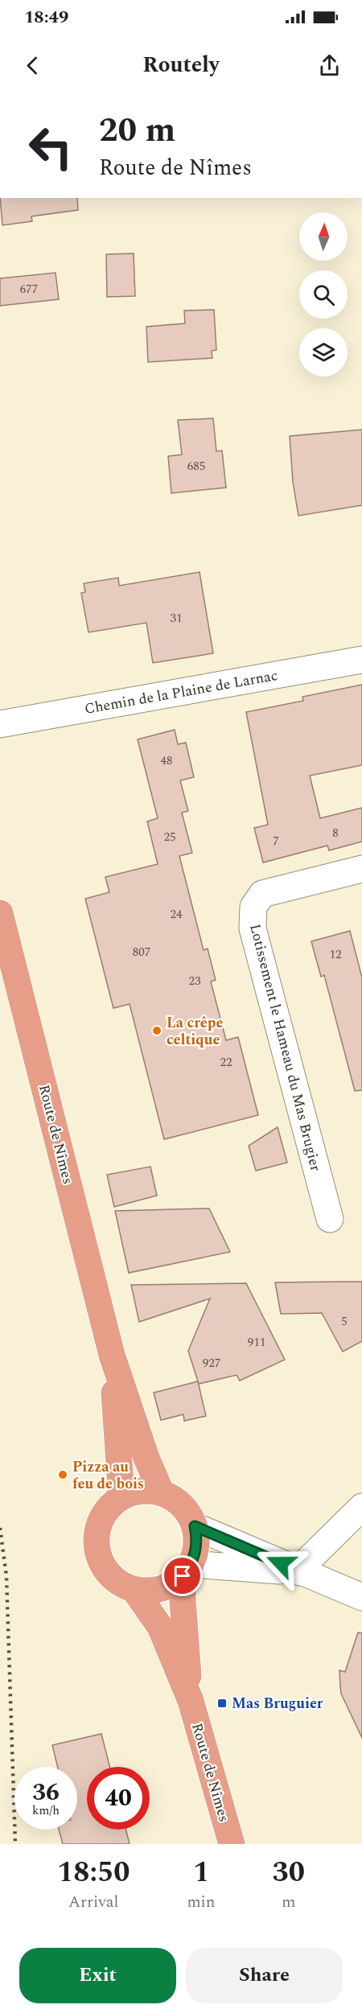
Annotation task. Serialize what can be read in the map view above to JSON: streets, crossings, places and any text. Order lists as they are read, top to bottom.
{
  "streets": {
    "main road": ["Route de Nîmes"],
    "street": ["Chemin de la Plaine de Larnac", "Lotissement le Hameau du Mas Brugier"]
  },
  "places": {
    "other": ["La crêpe celtique", "Pizza au feu de bois"],
    "transit": ["Mas Bruguier"]
  },
  "house_numbers": [
    "677",
    "685",
    "31",
    "48",
    "8",
    "25",
    "7",
    "24",
    "807",
    "12",
    "23",
    "22",
    "5",
    "911",
    "927"
  ],
  "north": "top",
  "page": {
    "status": "18:49",
    "header": "Routely",
    "turn": ["20 m", "Route de Nîmes"],
    "speed": "36 km/h",
    "limit": "40",
    "eta": [
      "18:50",
      "Arrival",
      "1",
      "min",
      "30",
      "m"
    ],
    "buttons": ["Exit", "Share"]
  }
}
